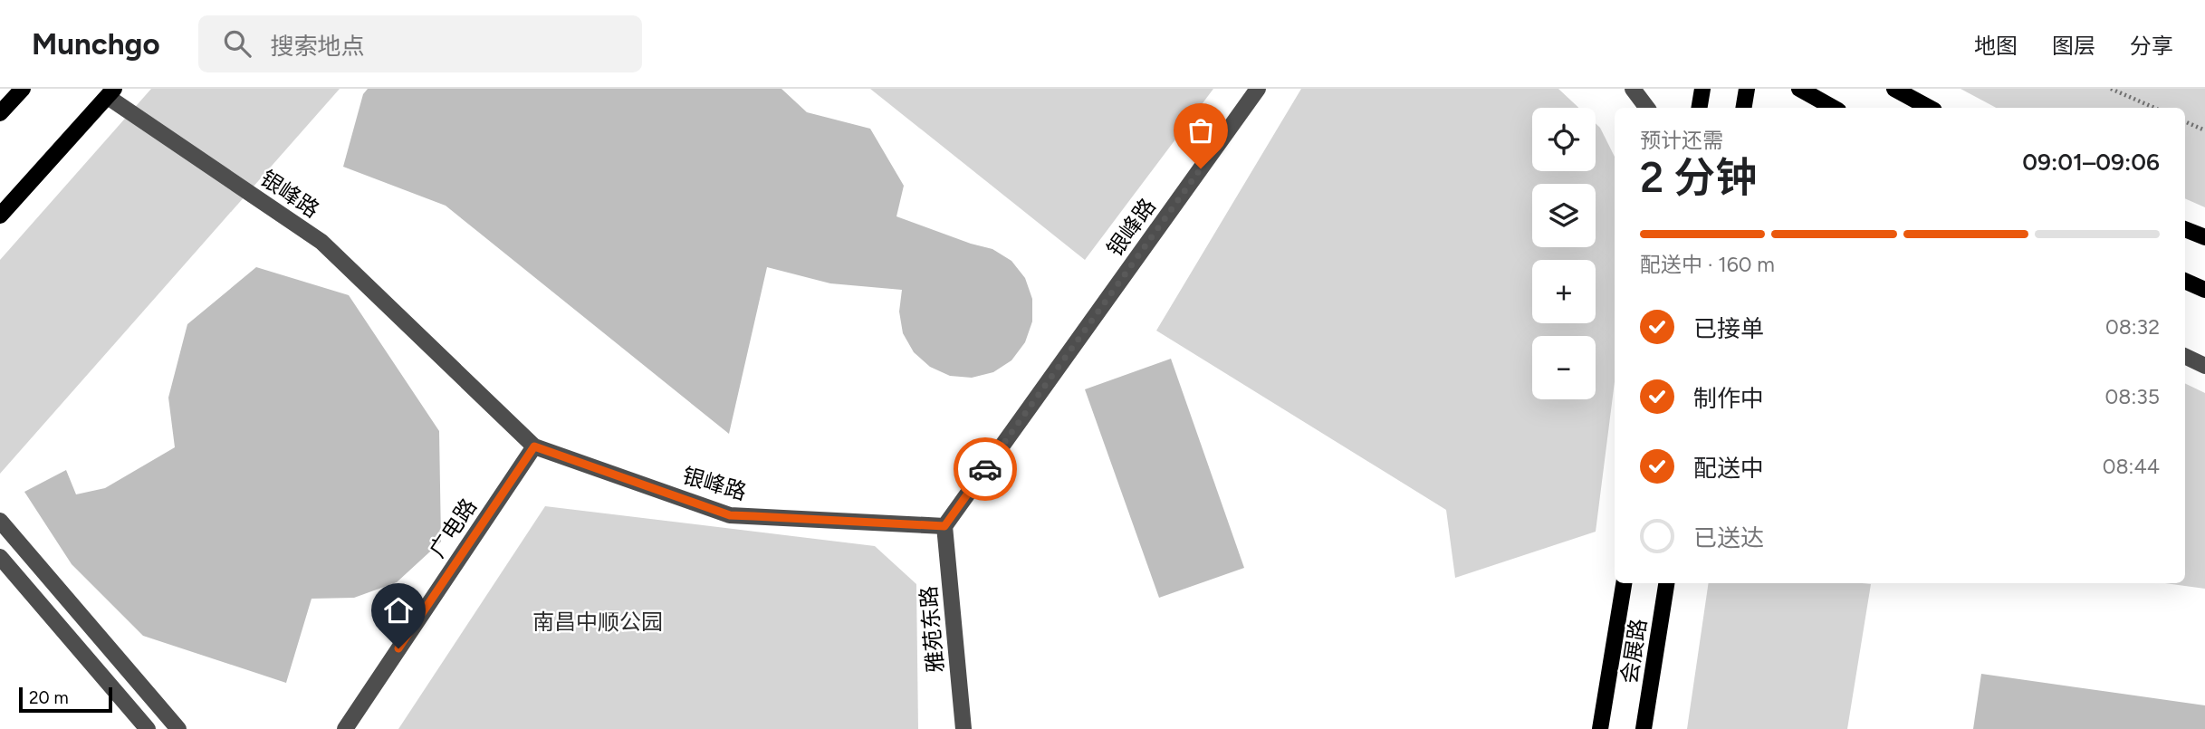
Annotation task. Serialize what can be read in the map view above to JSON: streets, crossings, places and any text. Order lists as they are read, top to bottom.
{
  "streets": {
    "main road": ["会展路"],
    "street": ["银峰路", "广电路", "雅苑东路"]
  },
  "crossings": [
    ["银峰路", "广电路"],
    ["银峰路", "雅苑东路"]
  ],
  "parks": ["南昌中顺公园"],
  "scale_bar": "20 m",
  "page": {
    "header": "Munchgo",
    "search": "搜索地点",
    "nav": ["地图", "图层", "分享"],
    "map_buttons": ["+", "−"],
    "heading": ["2 分钟", "预计还需", "09:01–09:06"],
    "bar": "配送中 · 160 m",
    "list": [
      ["已接单", "08:32"],
      ["制作中", "08:35"],
      ["配送中", "08:44"],
      "已送达"
    ],
    "scale": "20 m"
  }
}
